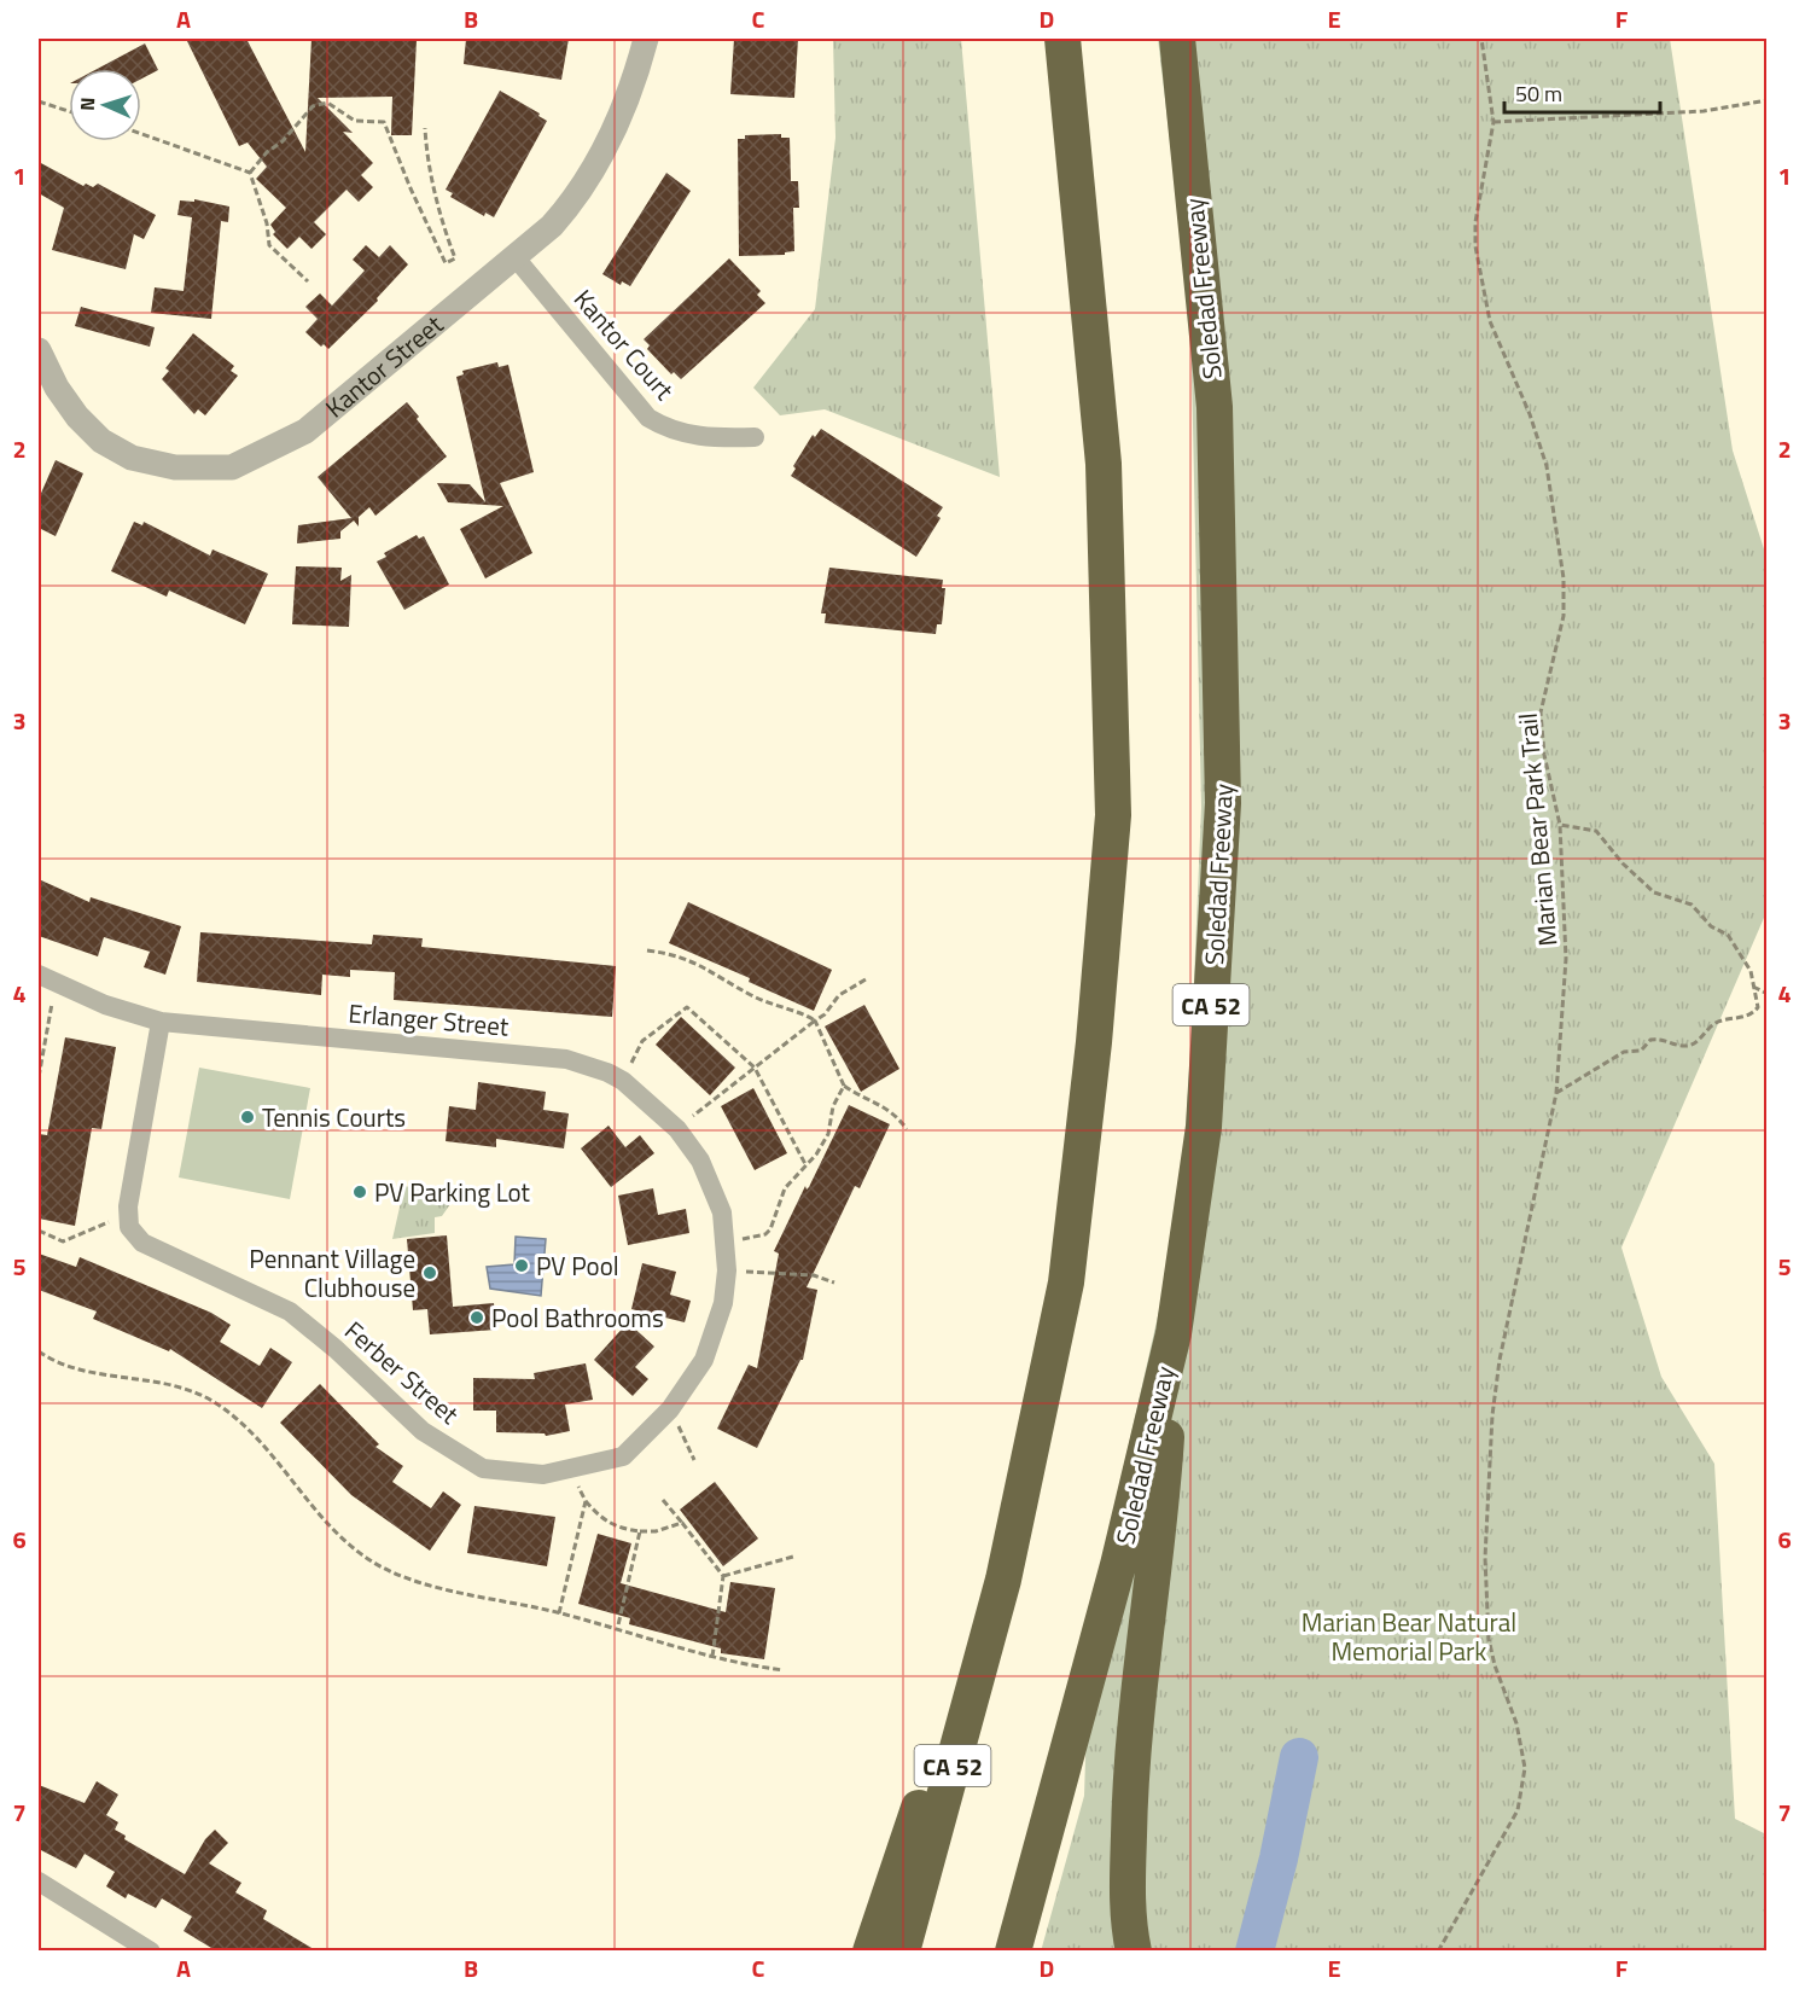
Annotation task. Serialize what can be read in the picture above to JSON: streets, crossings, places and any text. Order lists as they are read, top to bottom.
{
  "streets": {
    "highway": ["Soledad Freeway", "CA 52"],
    "street": [
      "Kantor Court",
      "Kantor Street",
      "Erlanger Street",
      "Ferber Street"
    ],
    "path": ["Marian Bear Park Trail"]
  },
  "crossings": [
    ["Kantor Court", "Kantor Street"],
    ["Erlanger Street", "Ferber Street"]
  ],
  "parks": ["Marian Bear Natural Memorial Park"],
  "places": [
    "Tennis Courts",
    "PV Parking Lot",
    "PV Pool",
    "Pennant Village Clubhouse",
    "Pool Bathrooms"
  ],
  "scale_bar": "50 m",
  "north": "left",
  "grid": {
    "columns": [
      "A",
      "B",
      "C",
      "D",
      "E",
      "F"
    ],
    "rows": [
      "1",
      "2",
      "3",
      "4",
      "5",
      "6",
      "7"
    ]
  }
}
